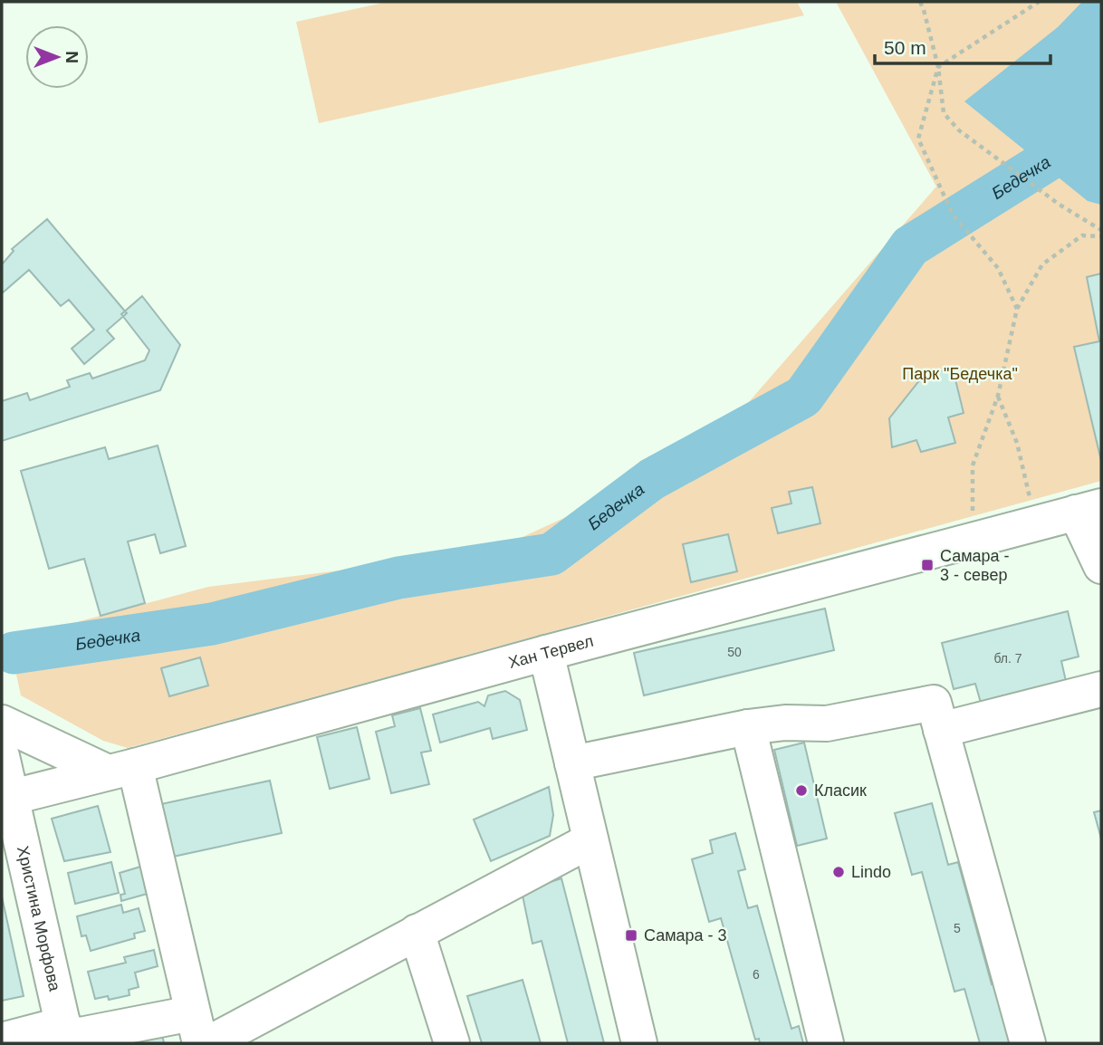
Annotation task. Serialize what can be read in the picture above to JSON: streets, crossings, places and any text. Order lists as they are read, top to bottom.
{
  "streets": {
    "street": ["Хан Тервел", "Христина Морфова"]
  },
  "crossings": [
    ["Хан Тервел", "Христина Морфова"]
  ],
  "water": ["Бедечка"],
  "parks": ["Парк \"Бедечка\""],
  "places": {
    "transit": ["Самара - 3 - север", "Самара - 3"],
    "other": ["Класик", "Lindo"]
  },
  "house_numbers": [
    "50",
    "бл. 7",
    "5",
    "6"
  ],
  "scale_bar": "50 m",
  "north": "right"
}
